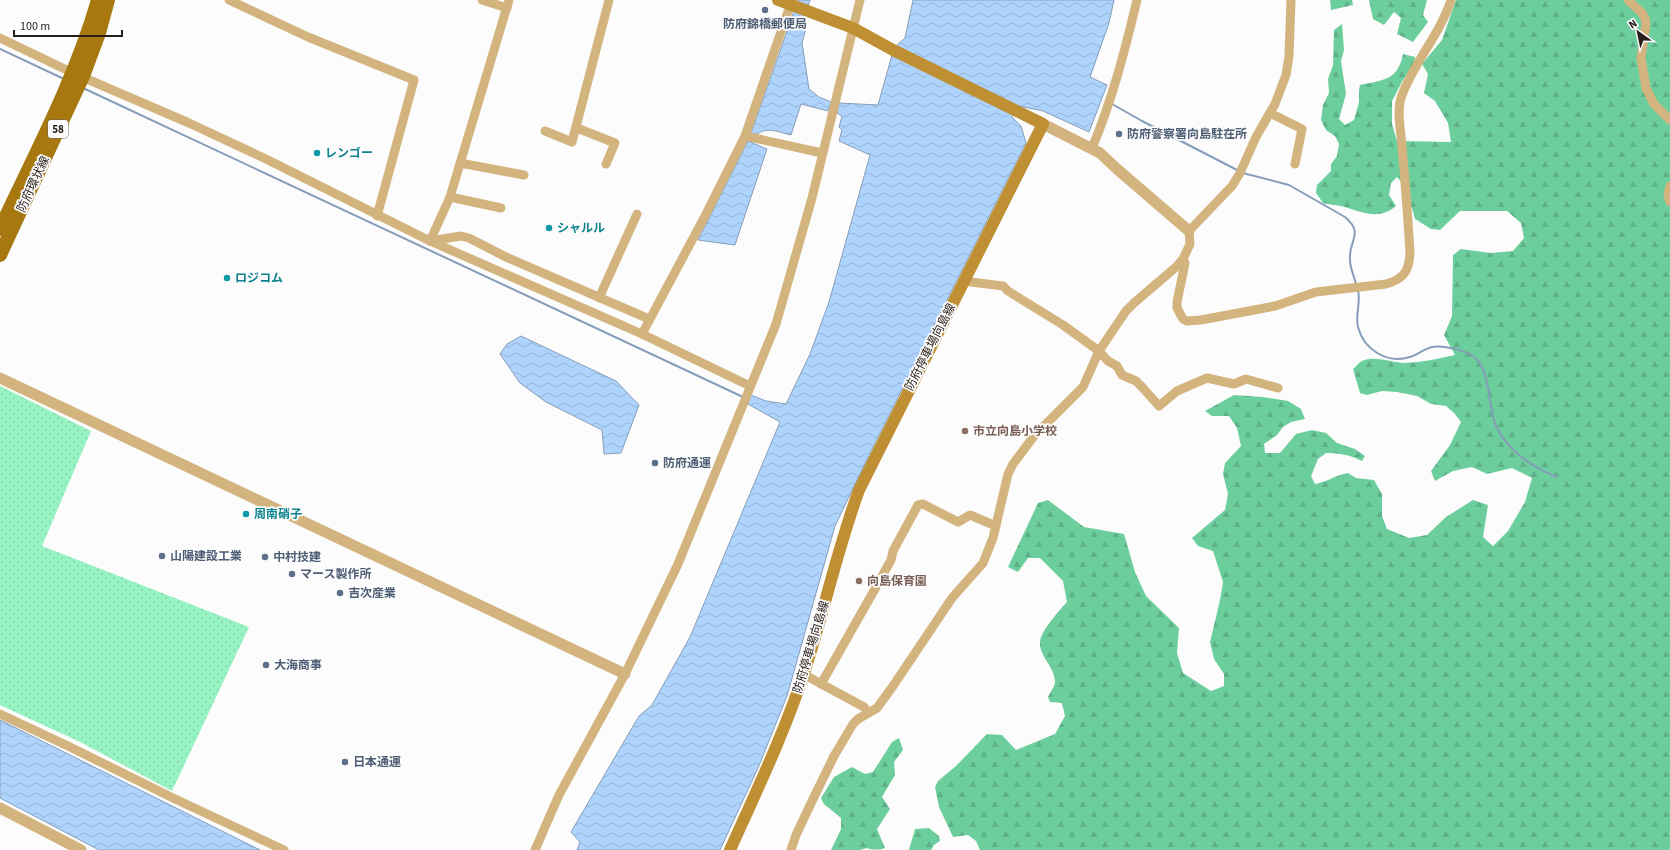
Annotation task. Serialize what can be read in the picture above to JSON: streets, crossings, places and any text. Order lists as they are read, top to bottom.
{
  "streets": {
    "main road": ["58", "防府環状線", "防府停車場向島線"]
  },
  "places": [
    "防府錦橋郵便局",
    "防府警察署向島駐在所",
    "レンゴー",
    "シャルル",
    "ロジコム",
    "市立向島小学校",
    "防府通運",
    "周南硝子",
    "山陽建設工業",
    "中村技建",
    "マース製作所",
    "向島保育園",
    "吉次産業",
    "大海商事",
    "日本通運"
  ],
  "scale_bar": "100 m",
  "north": "top left"
}
